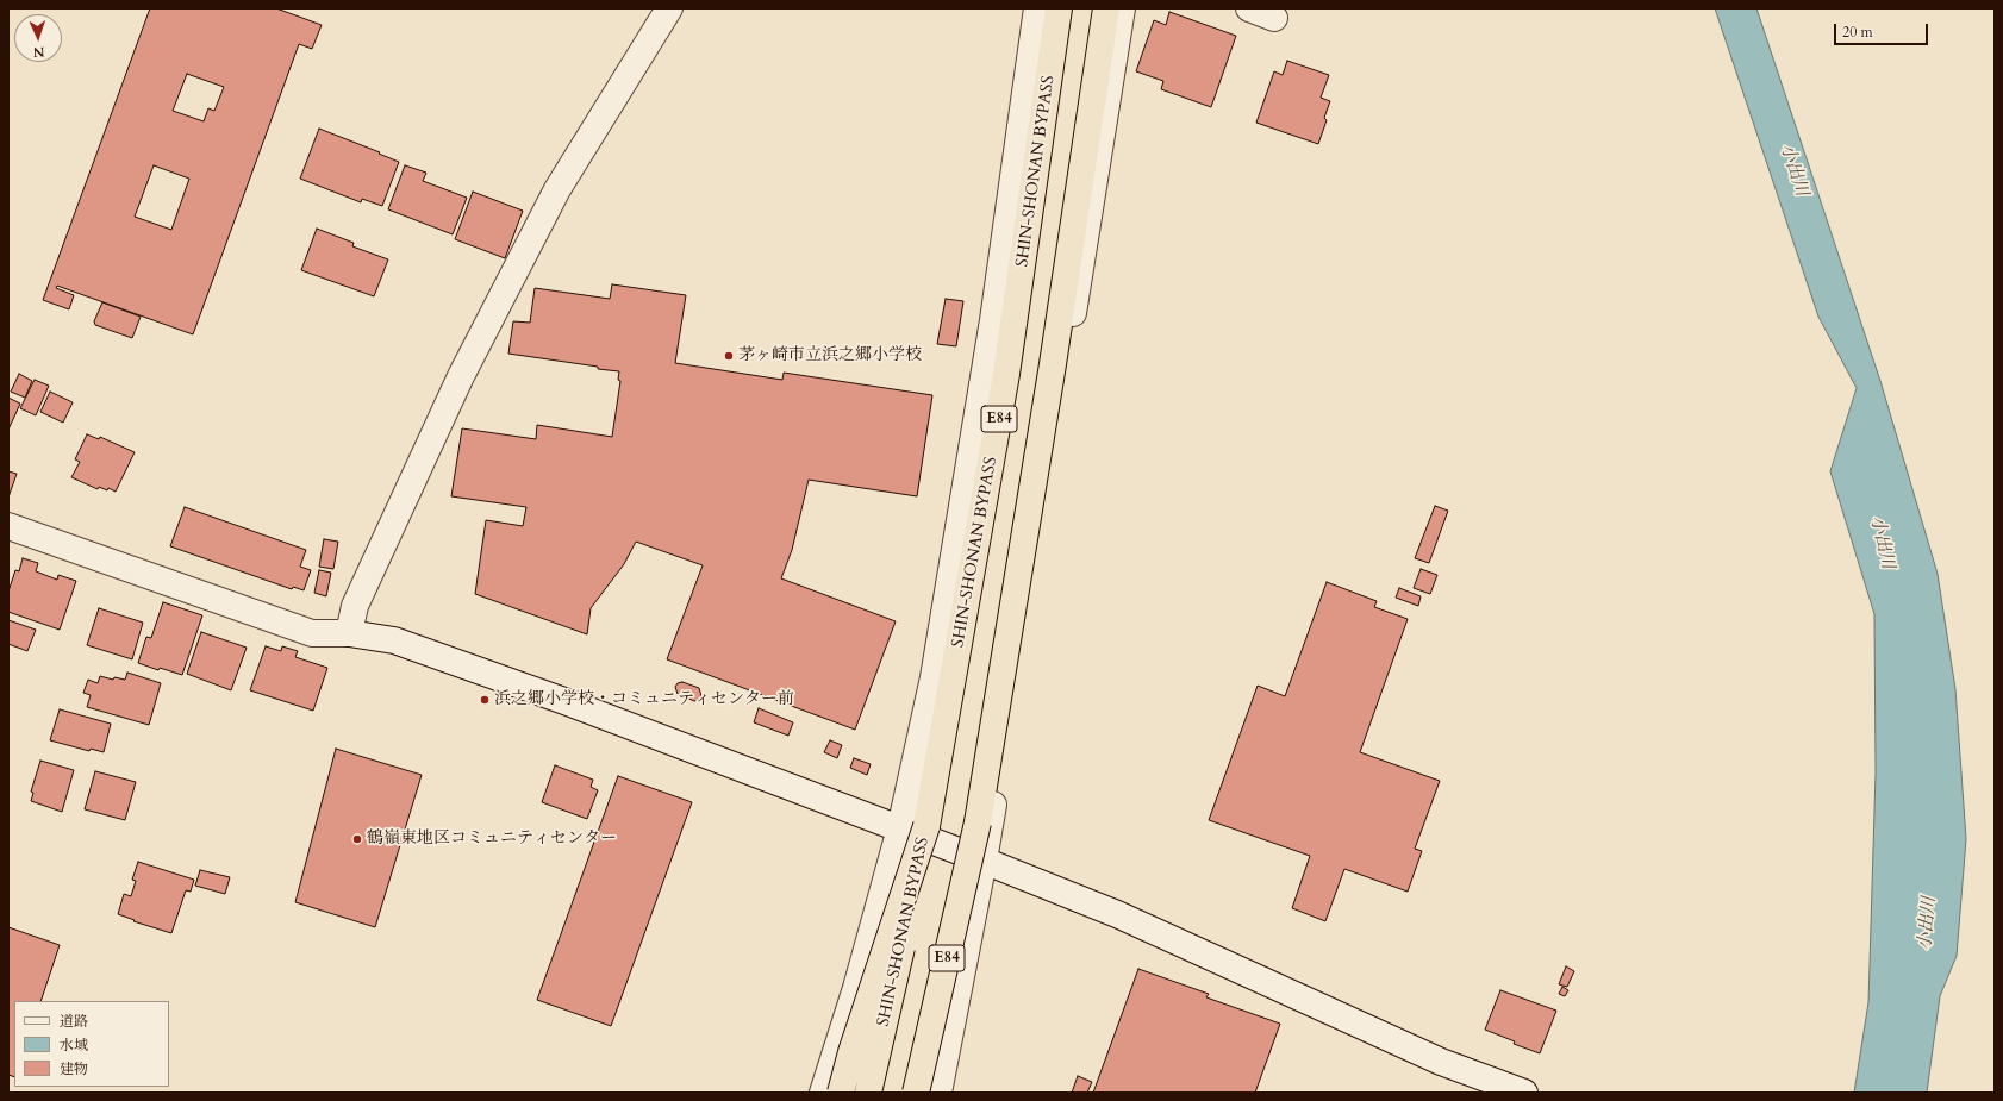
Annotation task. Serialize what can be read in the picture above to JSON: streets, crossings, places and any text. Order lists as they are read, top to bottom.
{
  "streets": {
    "highway": ["SHIN-SHONAN BYPASS", "E84"]
  },
  "water": ["小出川"],
  "places": ["茅ヶ崎市立浜之郷小学校", "浜之郷小学校・コミュニティセンター前", "鶴嶺東地区コミュニティセンター"],
  "legend": ["道路", "水域", "建物"],
  "scale_bar": "20 m",
  "north": "bottom"
}
